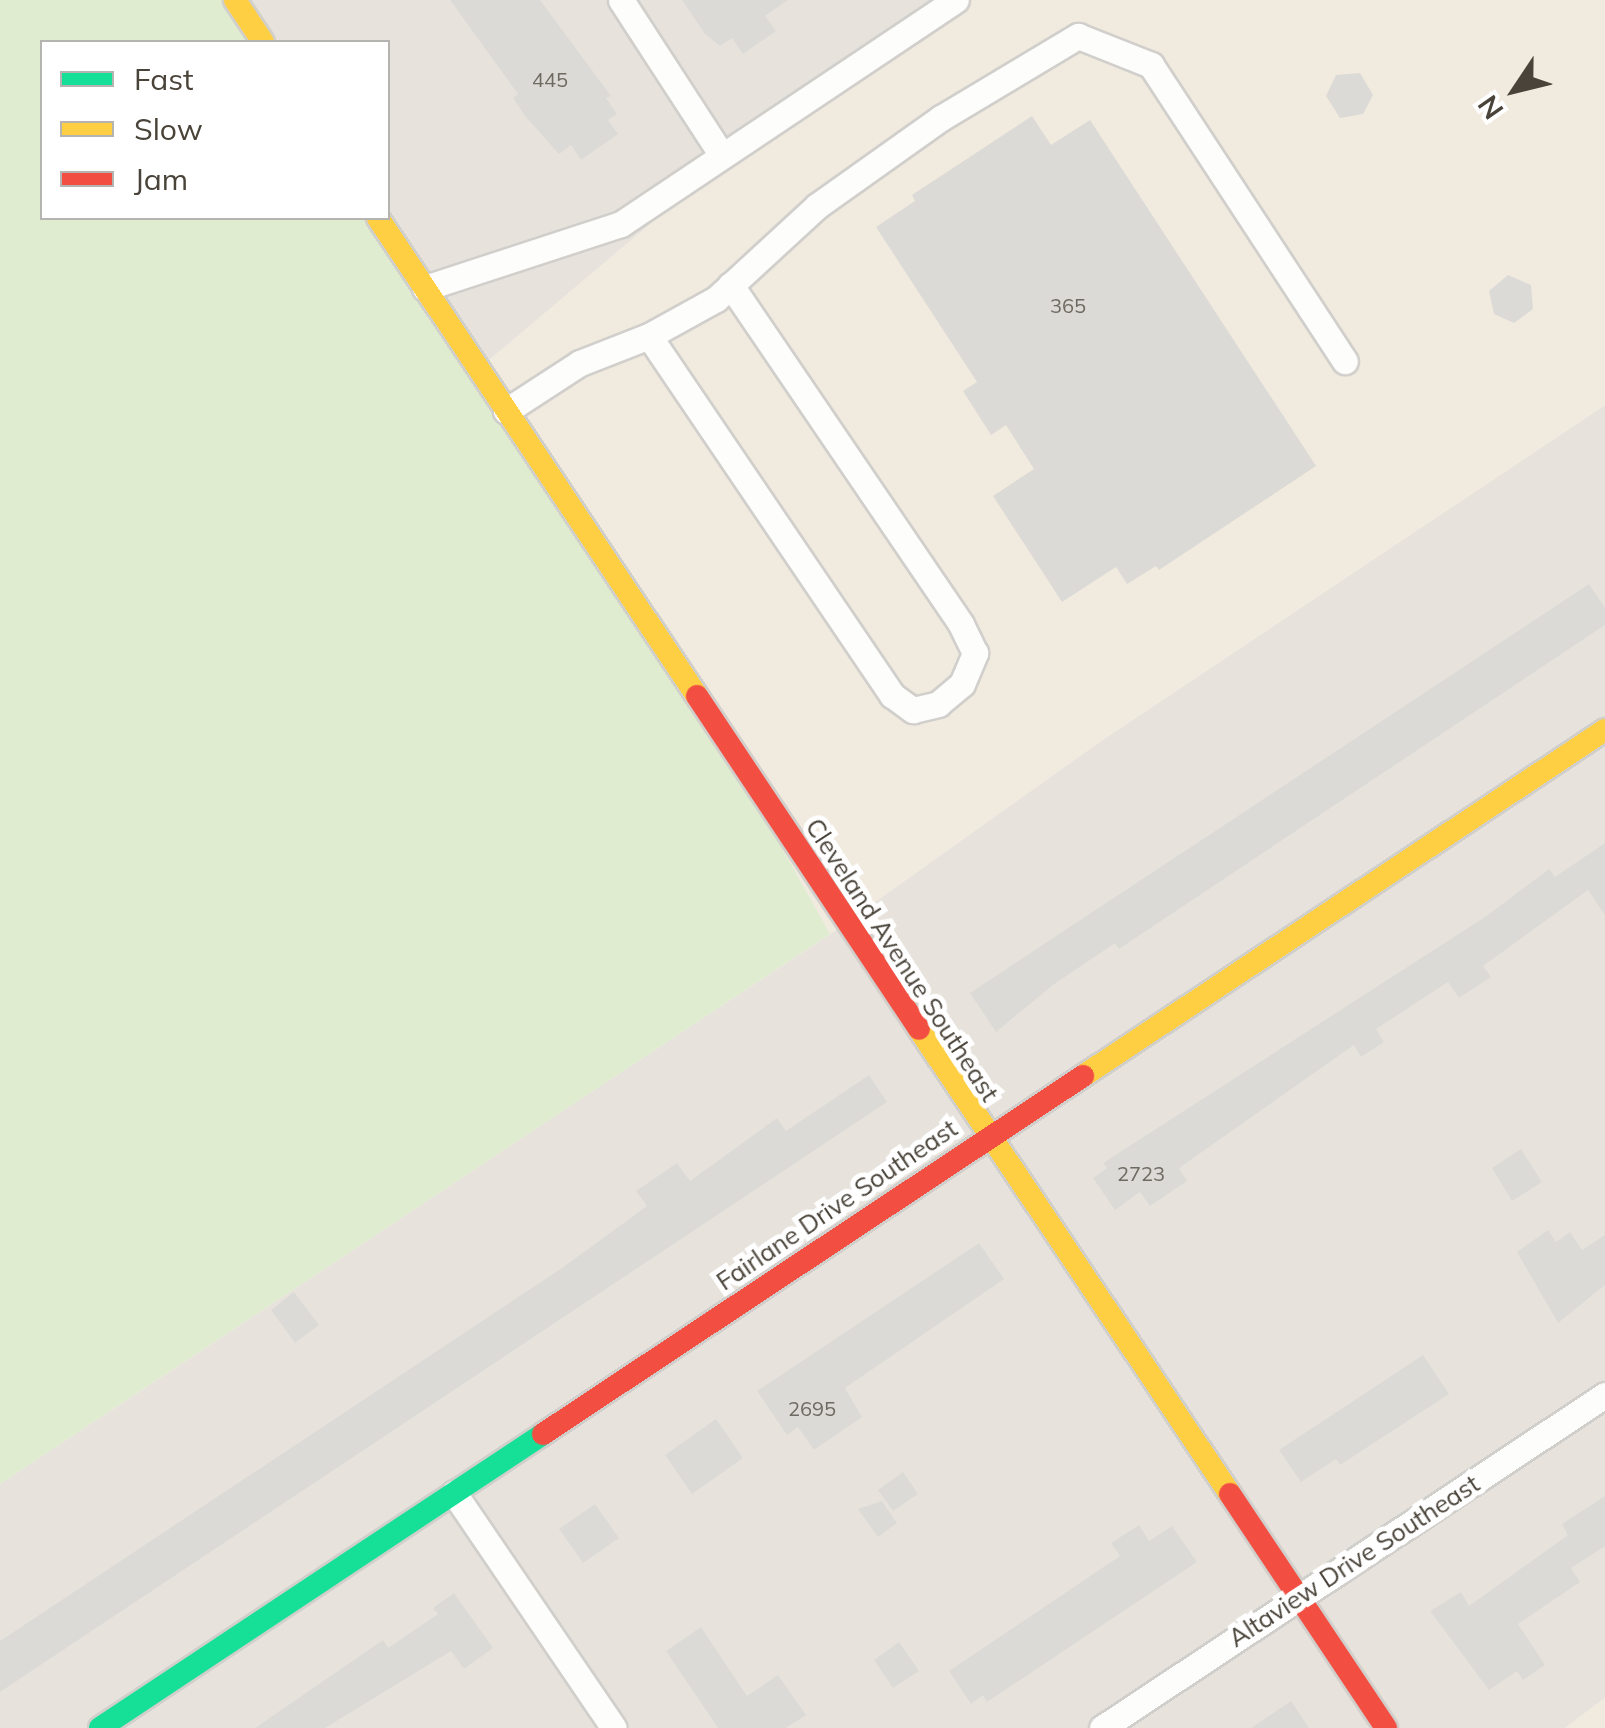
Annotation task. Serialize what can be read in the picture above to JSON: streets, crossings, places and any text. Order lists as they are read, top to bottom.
{
  "streets": {
    "main road": ["Cleveland Avenue Southeast", "Fairlane Drive Southeast"],
    "street": ["Altaview Drive Southeast"]
  },
  "crossings": [
    ["Cleveland Avenue Southeast", "Fairlane Drive Southeast"],
    ["Cleveland Avenue Southeast", "Altaview Drive Southeast"]
  ],
  "house_numbers": [
    "445",
    "365",
    "2723",
    "2695"
  ],
  "legend": ["Fast", "Slow", "Jam"],
  "north": "bottom left"
}
